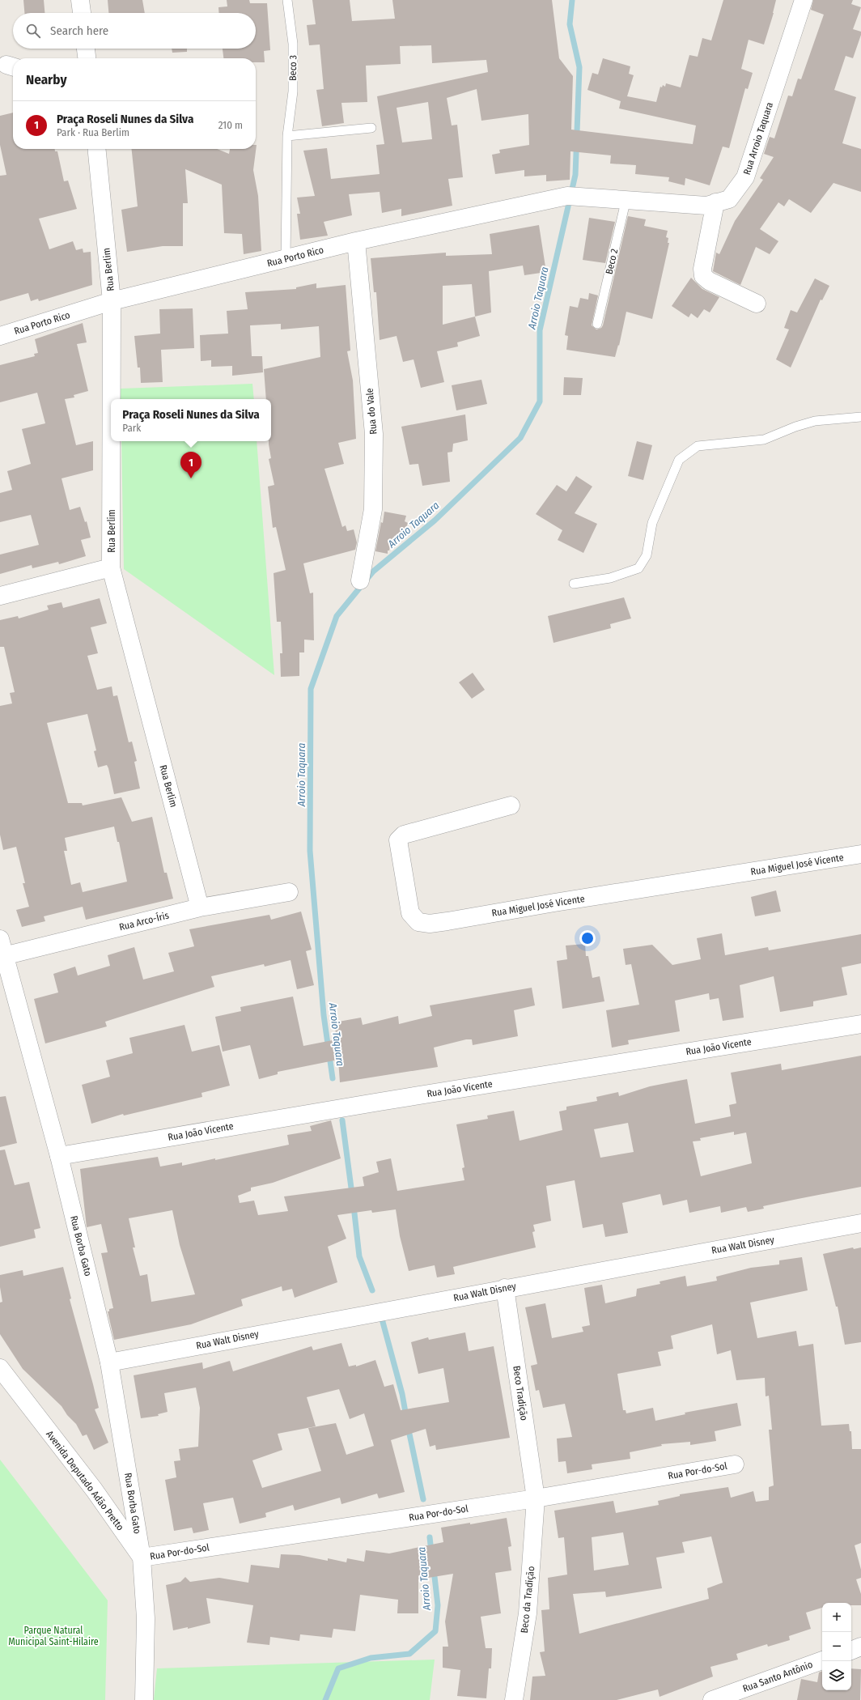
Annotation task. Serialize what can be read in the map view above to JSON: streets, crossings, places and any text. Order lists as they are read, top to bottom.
{
  "streets": {
    "street": [
      "Rua Arroio Taquara",
      "Rua Porto Rico",
      "Rua Berlim",
      "Rua do Vale",
      "Rua Miguel José Vicente",
      "Rua Arco-Íris",
      "Rua João Vicente",
      "Rua Walt Disney",
      "Rua Borba Gato",
      "Beco Tradição",
      "Rua Por-do-Sol",
      "Avenida Deputado Adão Pretto",
      "Beco da Tradição",
      "Rua Santo Antônio"
    ],
    "lane": ["Beco 3", "Beco 2"]
  },
  "crossings": [
    ["Beco 3", "Rua Porto Rico"],
    ["Rua Arroio Taquara", "Rua Porto Rico"],
    ["Rua Arroio Taquara", "Beco 2"],
    ["Rua Porto Rico", "Rua Berlim"],
    ["Rua Porto Rico", "Rua do Vale"],
    ["Rua Berlim", "Rua Arco-Íris"],
    ["Rua Arco-Íris", "Rua Borba Gato"],
    ["Rua João Vicente", "Rua Borba Gato"],
    ["Rua Walt Disney", "Rua Borba Gato"],
    ["Rua Walt Disney", "Beco Tradição"],
    ["Rua Borba Gato", "Rua Por-do-Sol"],
    ["Rua Borba Gato", "Avenida Deputado Adão Pretto"],
    ["Beco Tradição", "Rua Por-do-Sol"],
    ["Beco Tradição", "Beco da Tradição"],
    ["Rua Por-do-Sol", "Avenida Deputado Adão Pretto"],
    ["Rua Por-do-Sol", "Beco da Tradição"]
  ],
  "water": ["Arroio Taquara"],
  "parks": ["Parque Natural Municipal Saint-Hilaire"],
  "page": {
    "search": "Search here",
    "heading": "Nearby",
    "list": [
      {
        "mark": "1",
        "name": "Praça Roseli Nunes da Silva",
        "note": "Park · Rua Berlim",
        "value": "210 m"
      }
    ],
    "popup": ["Praça Roseli Nunes da Silva", "Park"],
    "pins": "1",
    "map_buttons": ["+", "−"]
  }
}
